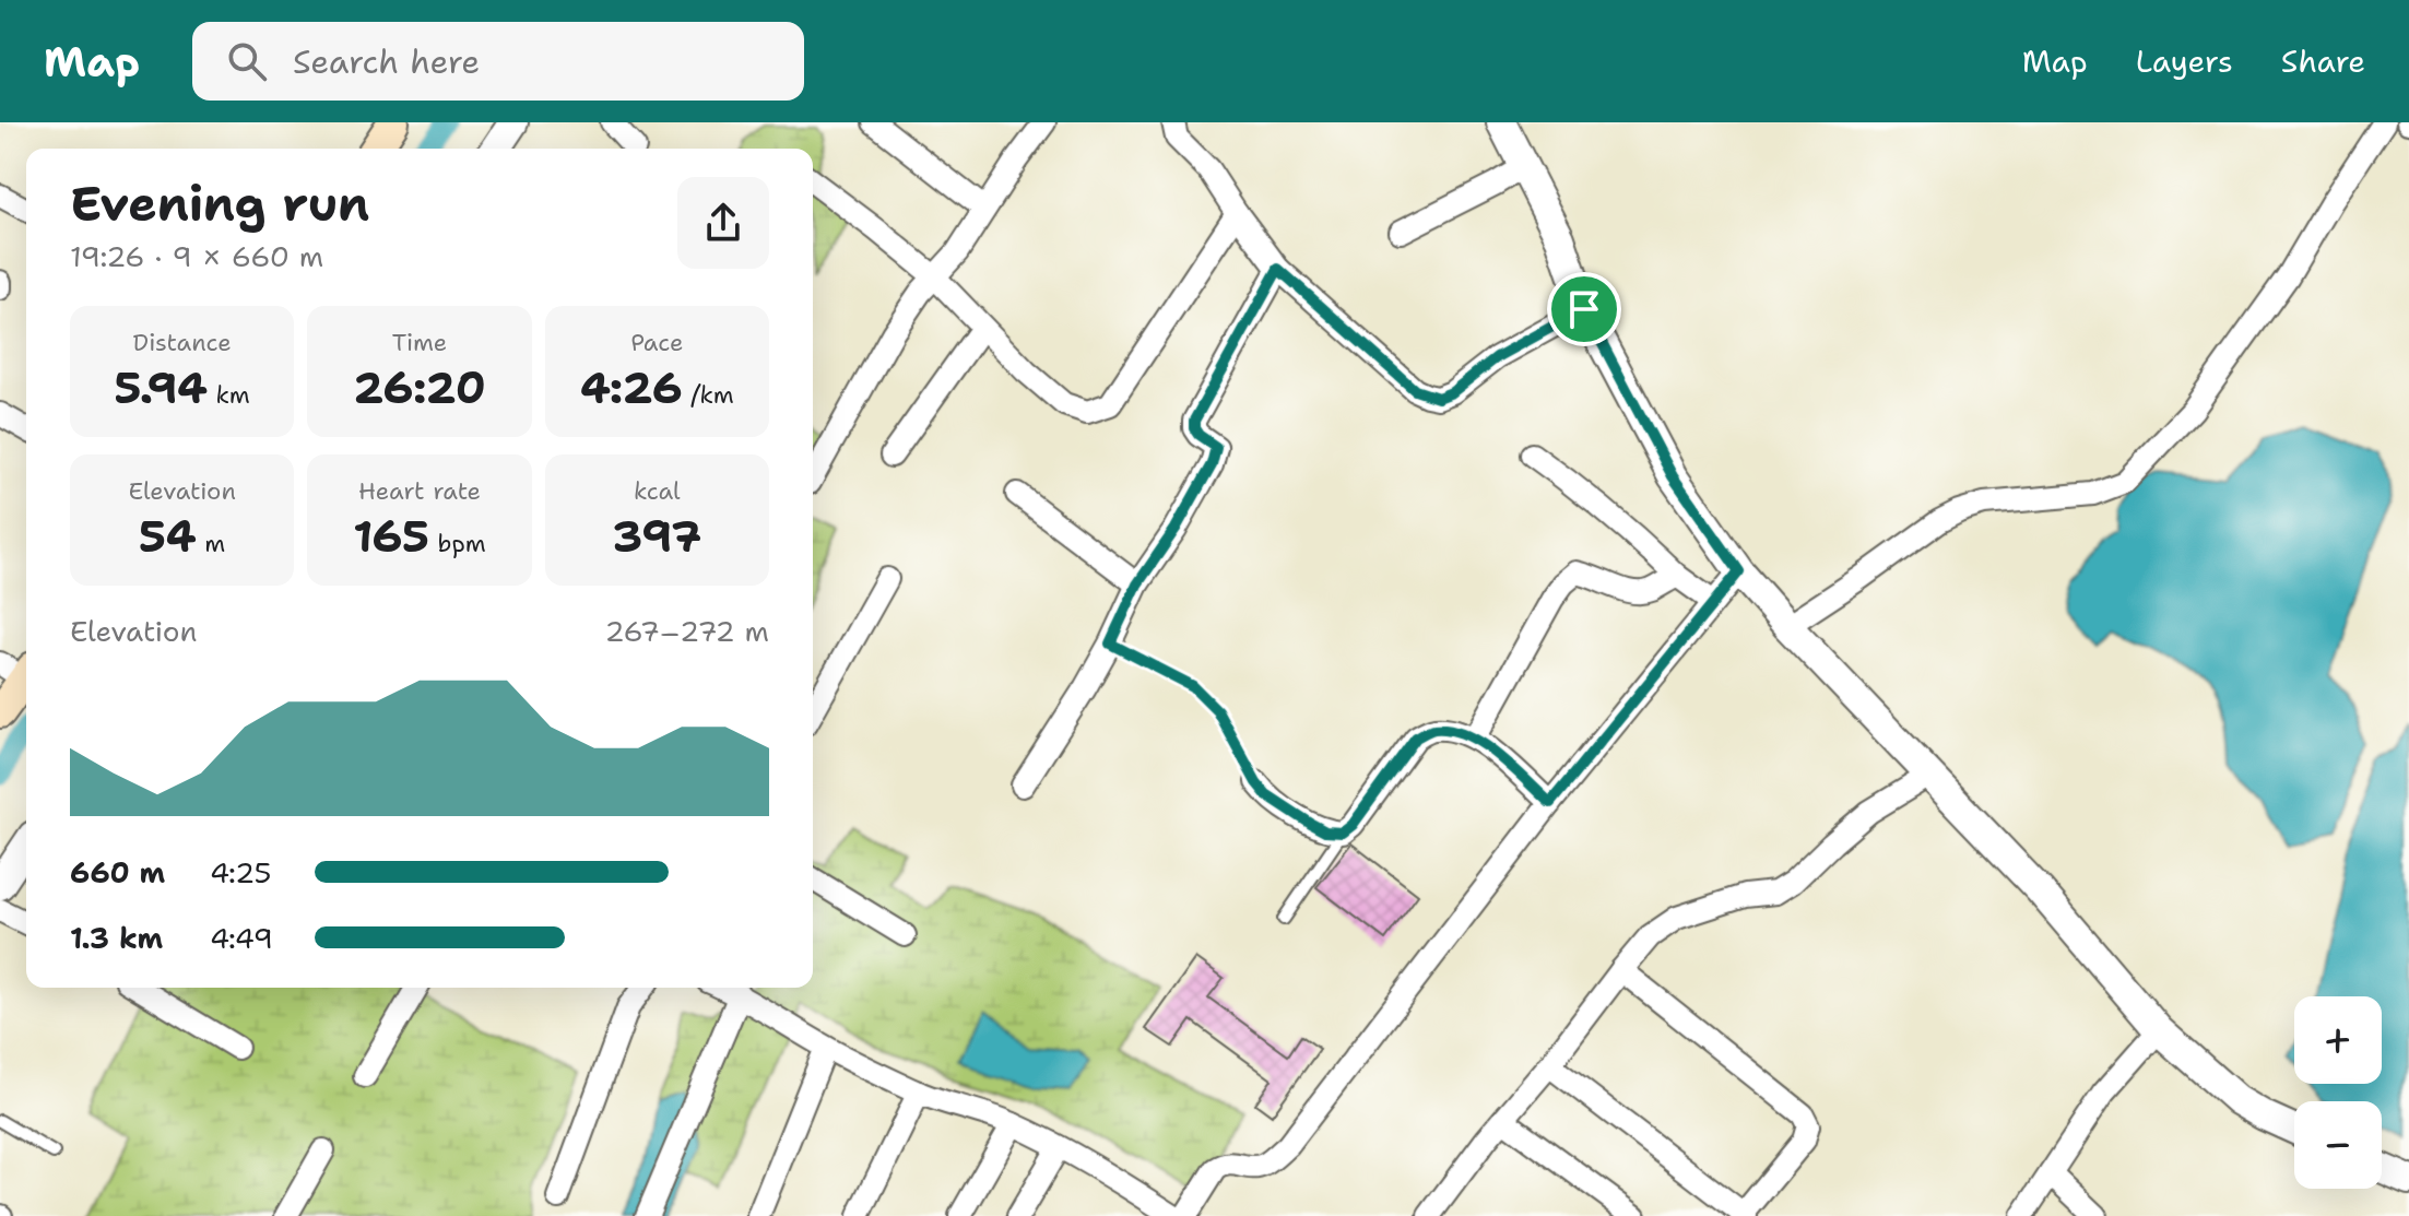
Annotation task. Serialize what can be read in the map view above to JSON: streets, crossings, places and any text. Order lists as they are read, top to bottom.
{
  "page": {
    "header": "Map",
    "search": "Search here",
    "nav": ["Map", "Layers", "Share"],
    "heading": ["Evening run", "19:26 · 9 × 660 m"],
    "stats": [
      ["Distance", "5.94 km"],
      ["Time", "26:20"],
      ["Pace", "4:26 /km"],
      ["Elevation", "54 m"],
      ["Heart rate", "165 bpm"],
      ["kcal", "397"]
    ],
    "chart": ["Elevation", "267–272 m"],
    "list": [
      {
        "name": "660 m",
        "note": "4:25"
      },
      {
        "name": "1.3 km",
        "note": "4:49"
      }
    ],
    "map_buttons": ["+", "−"]
  }
}
